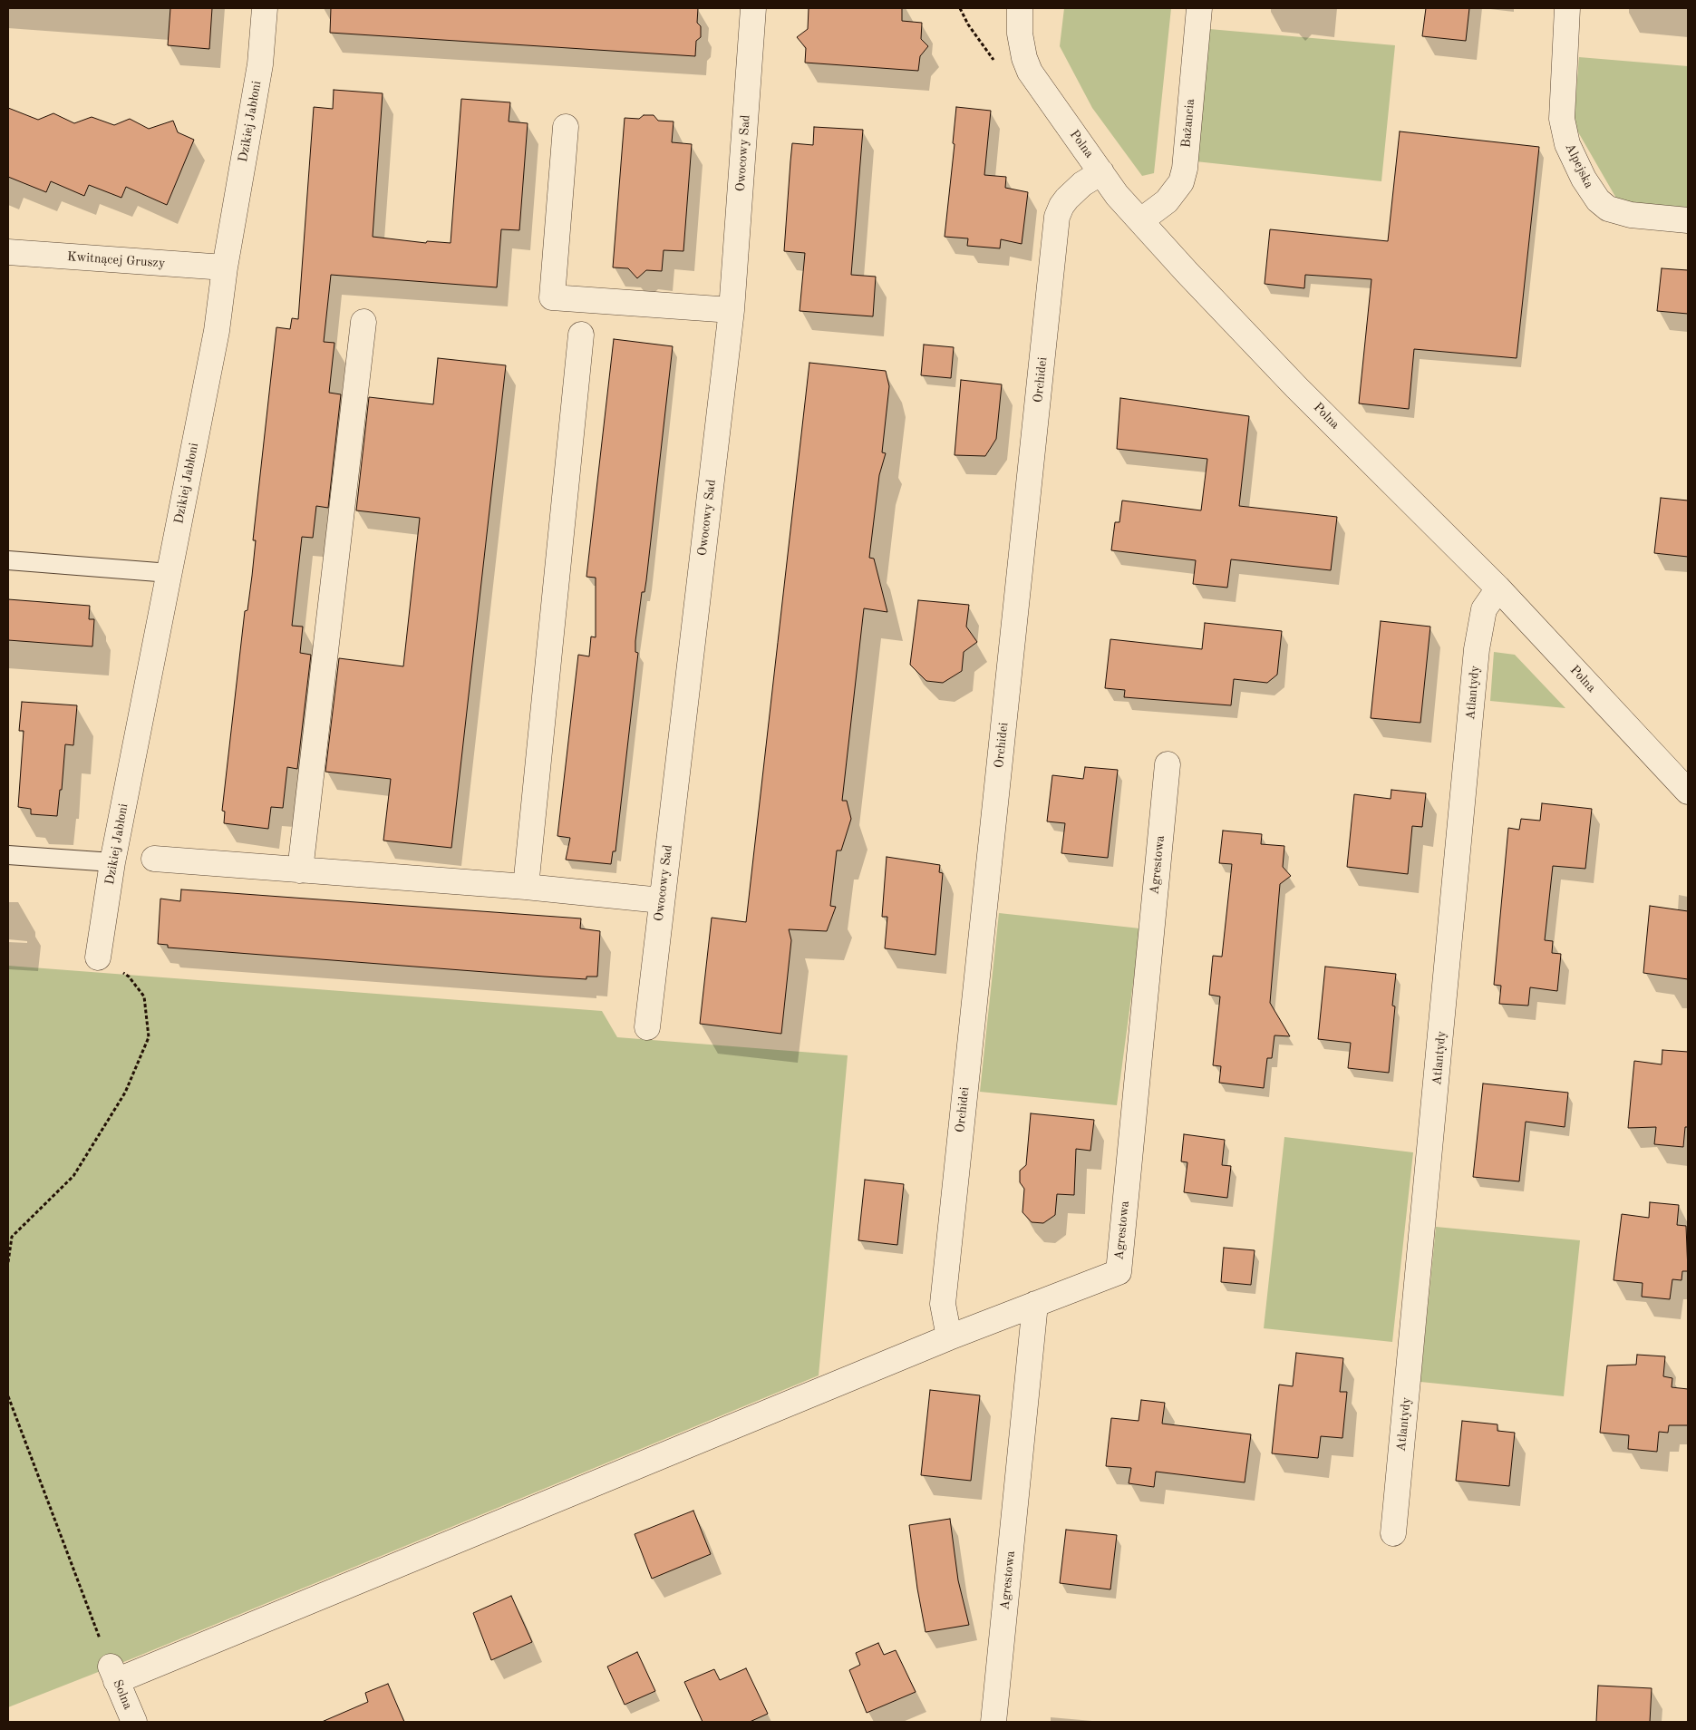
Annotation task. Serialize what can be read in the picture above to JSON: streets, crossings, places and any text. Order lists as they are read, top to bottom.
{
  "streets": {
    "street": [
      "Dzikiej Jabłoni",
      "Bażancia",
      "Polna",
      "Owocowy Sad",
      "Alpejska",
      "Kwitnącej Gruszy",
      "Orchidei",
      "Atlantydy",
      "Agrestowa",
      "Solna"
    ]
  },
  "crossings": [
    ["Dzikiej Jabłoni", "Kwitnącej Gruszy"],
    ["Bażancia", "Polna"],
    ["Polna", "Orchidei"],
    ["Polna", "Atlantydy"]
  ]
}
